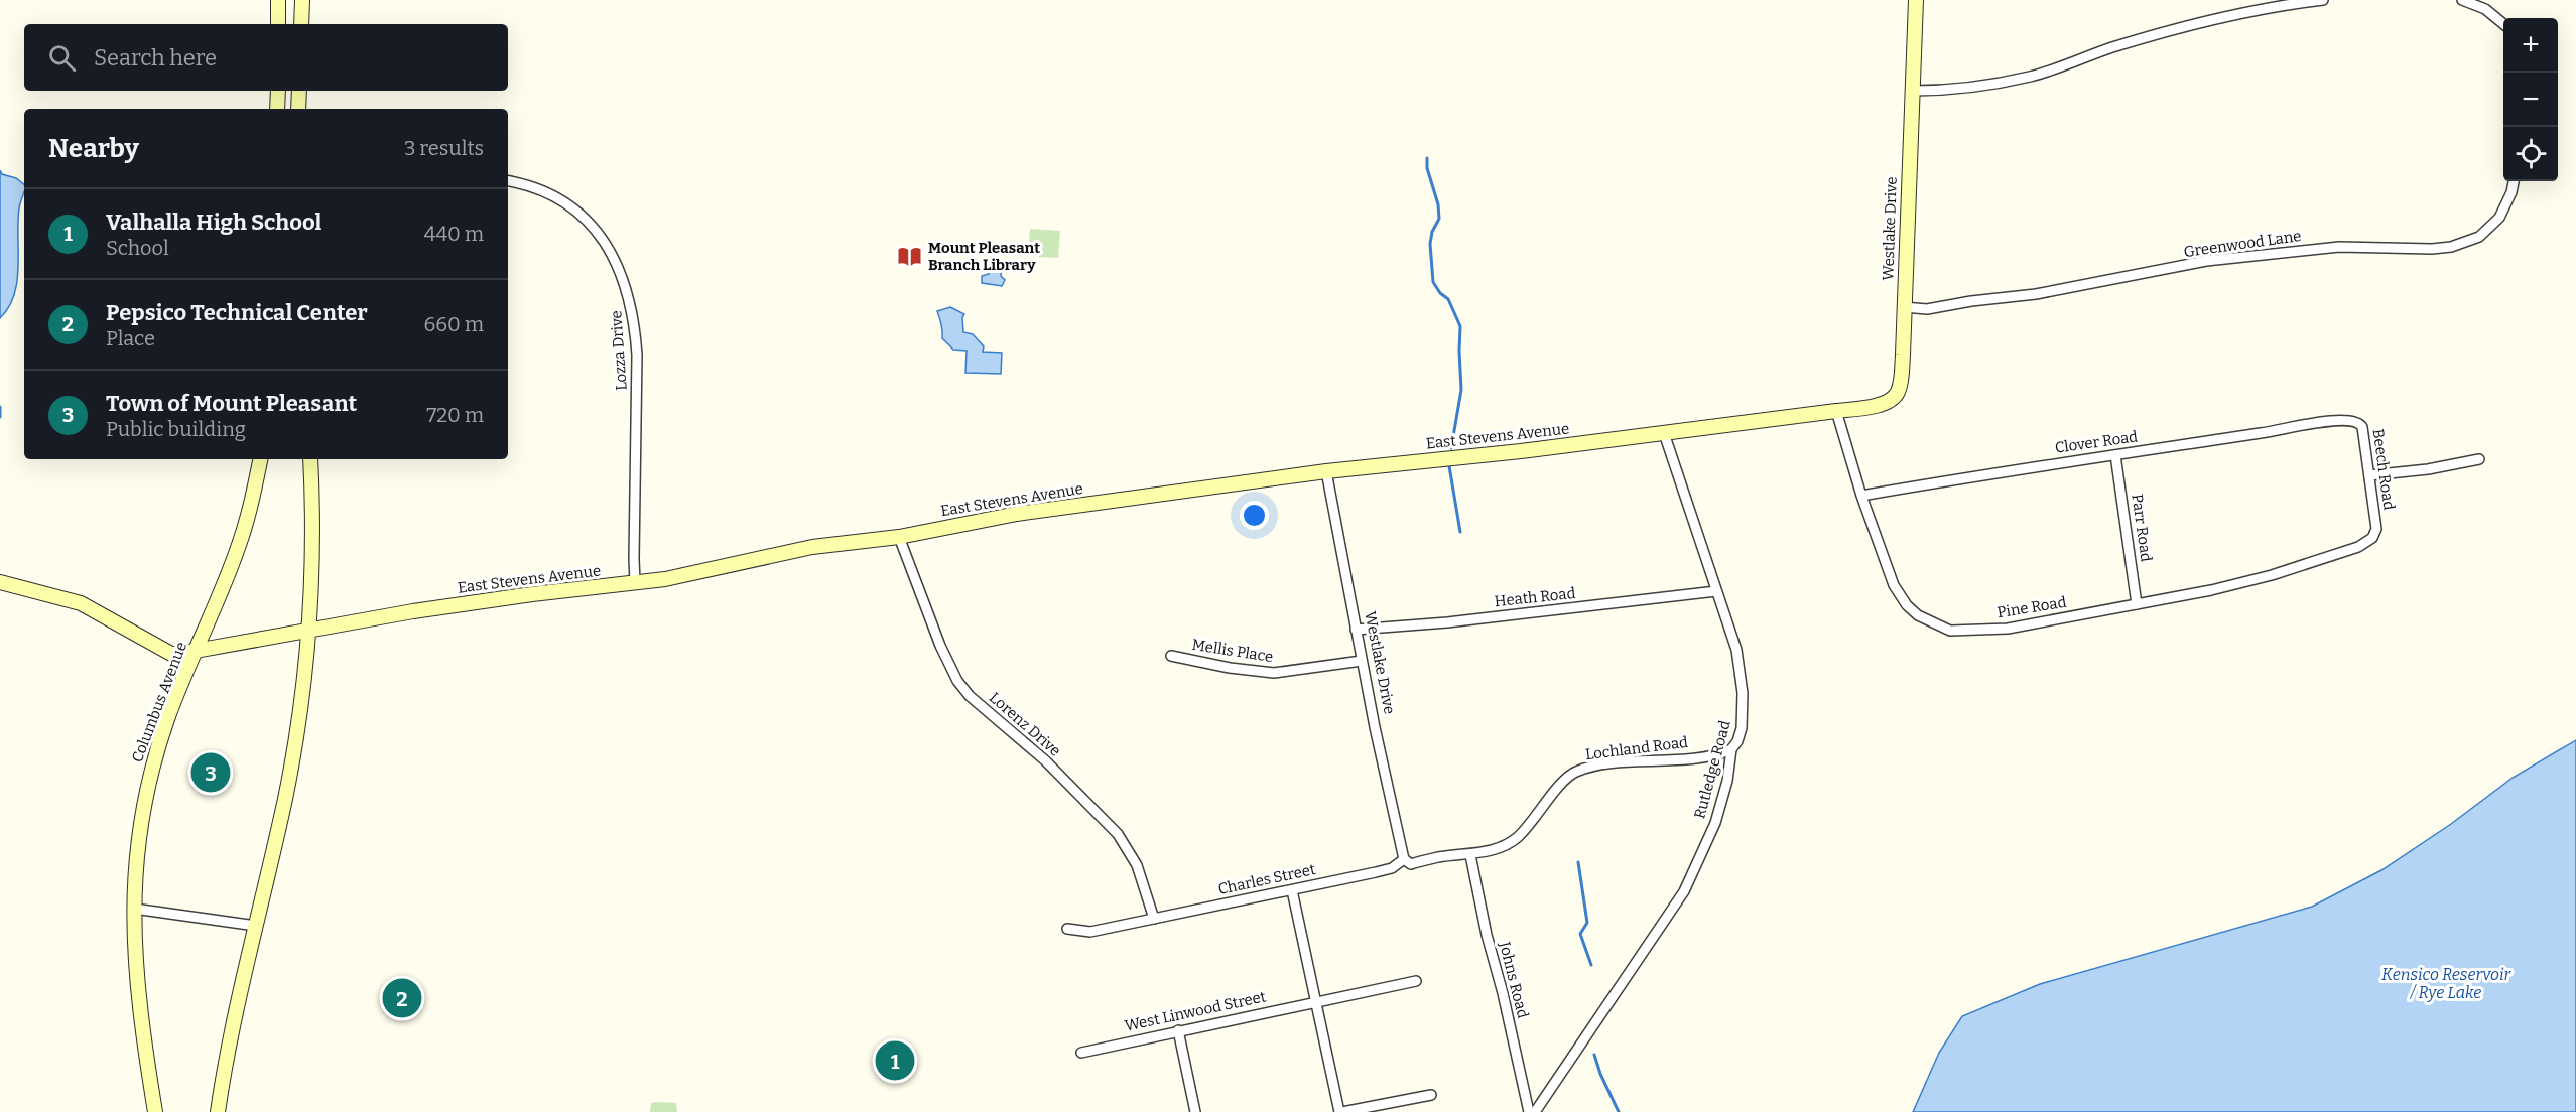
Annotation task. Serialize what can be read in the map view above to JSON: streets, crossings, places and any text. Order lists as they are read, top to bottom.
{
  "streets": {
    "street": [
      "Westlake Drive",
      "Greenwood Lane",
      "Lozza Drive",
      "East Stevens Avenue",
      "Clover Road",
      "Beech Road",
      "Parr Road",
      "Heath Road",
      "Pine Road",
      "Mellis Place",
      "Columbus Avenue",
      "Lorenz Drive",
      "Lochland Road",
      "Rutledge Road",
      "Charles Street",
      "Johns Road",
      "West Linwood Street"
    ]
  },
  "crossings": [
    ["Westlake Drive", "Greenwood Lane"],
    ["Westlake Drive", "East Stevens Avenue"],
    ["Westlake Drive", "Heath Road"],
    ["Westlake Drive", "Pine Road"],
    ["Westlake Drive", "Mellis Place"],
    ["Westlake Drive", "Charles Street"],
    ["Lozza Drive", "East Stevens Avenue"],
    ["East Stevens Avenue", "Pine Road"],
    ["East Stevens Avenue", "Columbus Avenue"],
    ["East Stevens Avenue", "Lorenz Drive"],
    ["East Stevens Avenue", "Rutledge Road"],
    ["Clover Road", "Beech Road"],
    ["Clover Road", "Parr Road"],
    ["Clover Road", "Pine Road"],
    ["Beech Road", "Pine Road"],
    ["Parr Road", "Pine Road"],
    ["Heath Road", "Rutledge Road"],
    ["Lorenz Drive", "Charles Street"],
    ["Lochland Road", "Rutledge Road"],
    ["Lochland Road", "Charles Street"],
    ["Lochland Road", "Johns Road"],
    ["Charles Street", "Johns Road"]
  ],
  "water": ["Kensico Reservoir / Rye Lake"],
  "places": {
    "library": ["Mount Pleasant Branch Library"]
  },
  "page": {
    "map_buttons": ["+", "−"],
    "search": "Search here",
    "heading": ["Nearby", "3 results"],
    "list": [
      {
        "mark": "1",
        "name": "Valhalla High School",
        "note": "School",
        "value": "440 m"
      },
      {
        "mark": "2",
        "name": "Pepsico Technical Center",
        "note": "Place",
        "value": "660 m"
      },
      {
        "mark": "3",
        "name": "Town of Mount Pleasant",
        "note": "Public building",
        "value": "720 m"
      }
    ],
    "pins": ["3", "2", "1"]
  }
}
